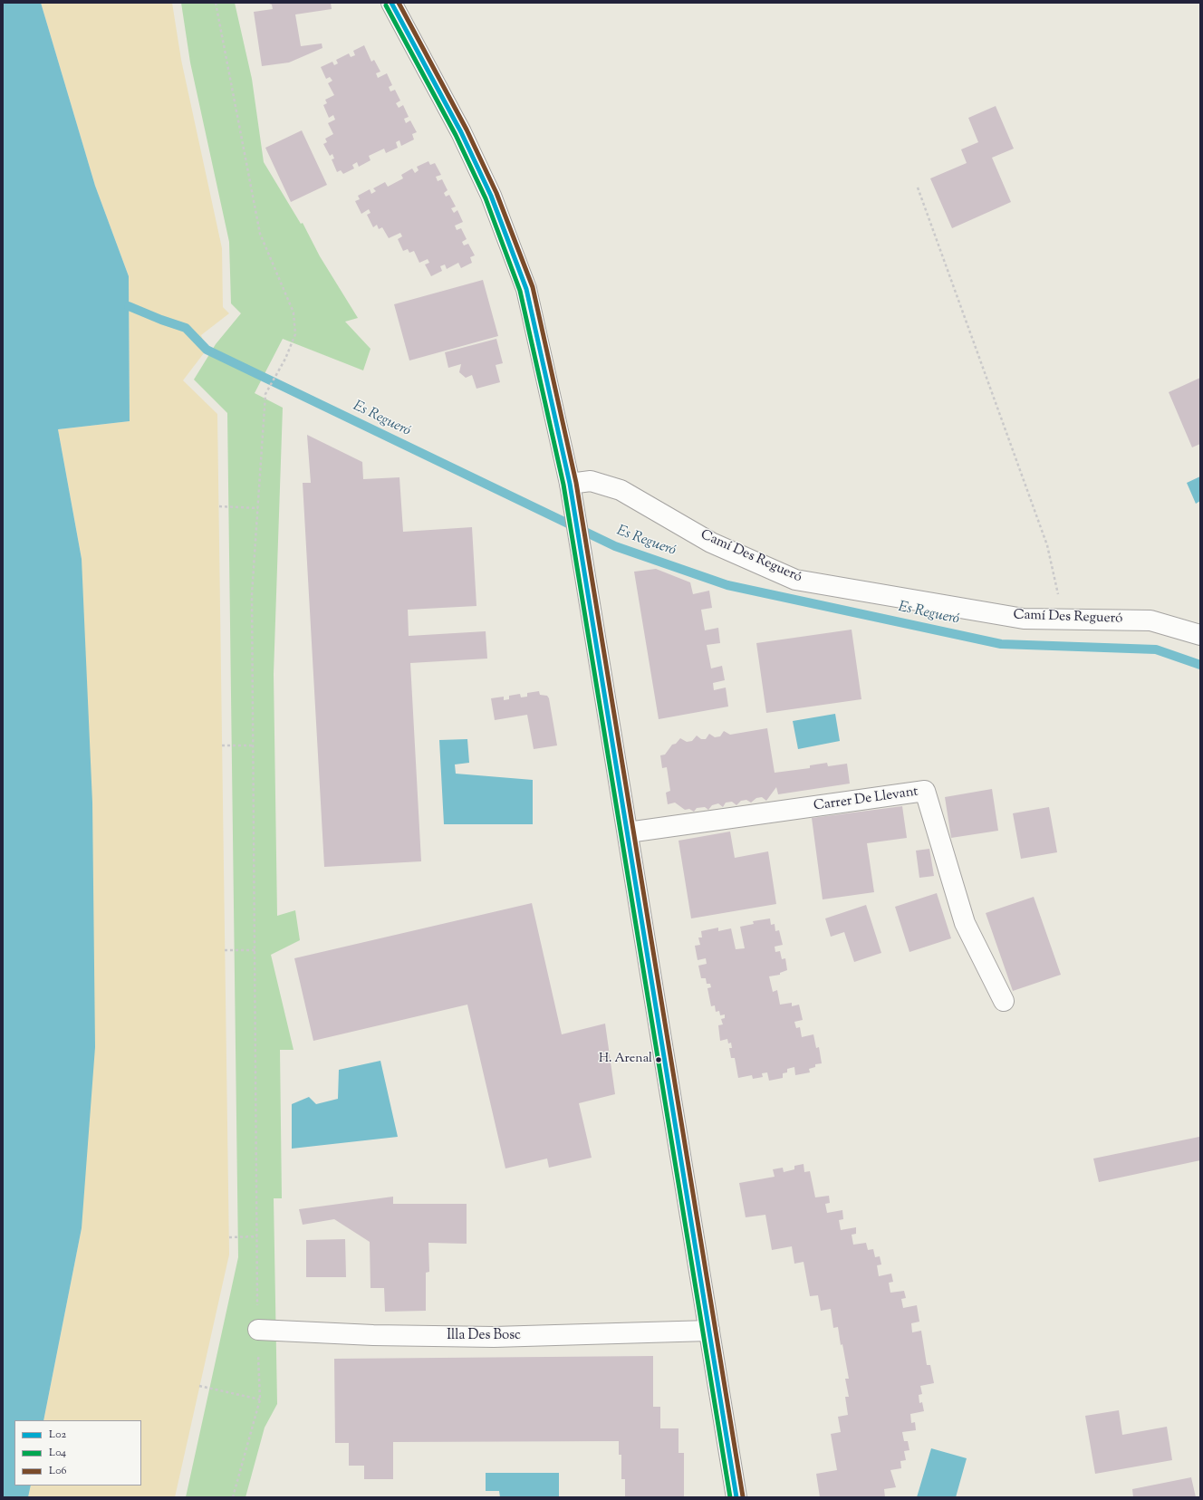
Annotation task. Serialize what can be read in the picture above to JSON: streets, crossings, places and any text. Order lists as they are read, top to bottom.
{
  "streets": {
    "street": ["Camí Des Regueró", "Carrer De Llevant", "Illa Des Bosc"]
  },
  "water": ["Es Regueró"],
  "places": ["H. Arenal"],
  "lines": ["transit line L02", "transit line L06", "transit line L04"],
  "legend": ["L02", "L04", "L06"]
}
